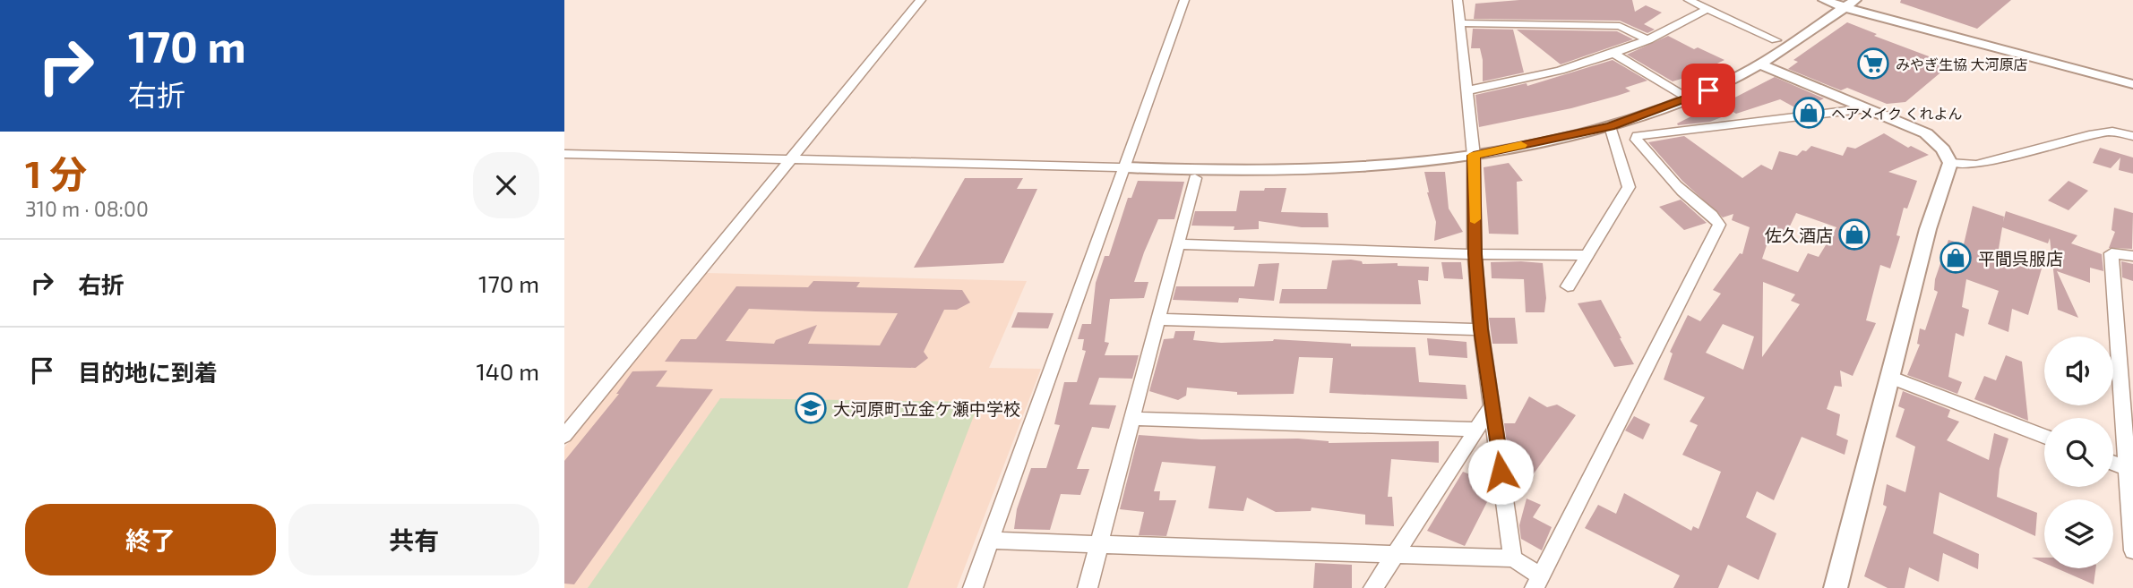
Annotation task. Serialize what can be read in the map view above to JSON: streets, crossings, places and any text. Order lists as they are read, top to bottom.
{
  "places": {
    "supermarket": ["みやぎ生協 大河原店"],
    "shop": ["ヘアメイク くれよん", "佐久酒店", "平間呉服店"],
    "school or university": ["大河原町立金ケ瀬中学校"]
  },
  "page": {
    "turn": ["170 m", "右折"],
    "heading": ["1 分", "310 m · 08:00"],
    "list": [
      {
        "name": "右折",
        "value": "170 m"
      },
      {
        "name": "目的地に到着",
        "value": "140 m"
      }
    ],
    "buttons": ["終了", "共有"]
  }
}
